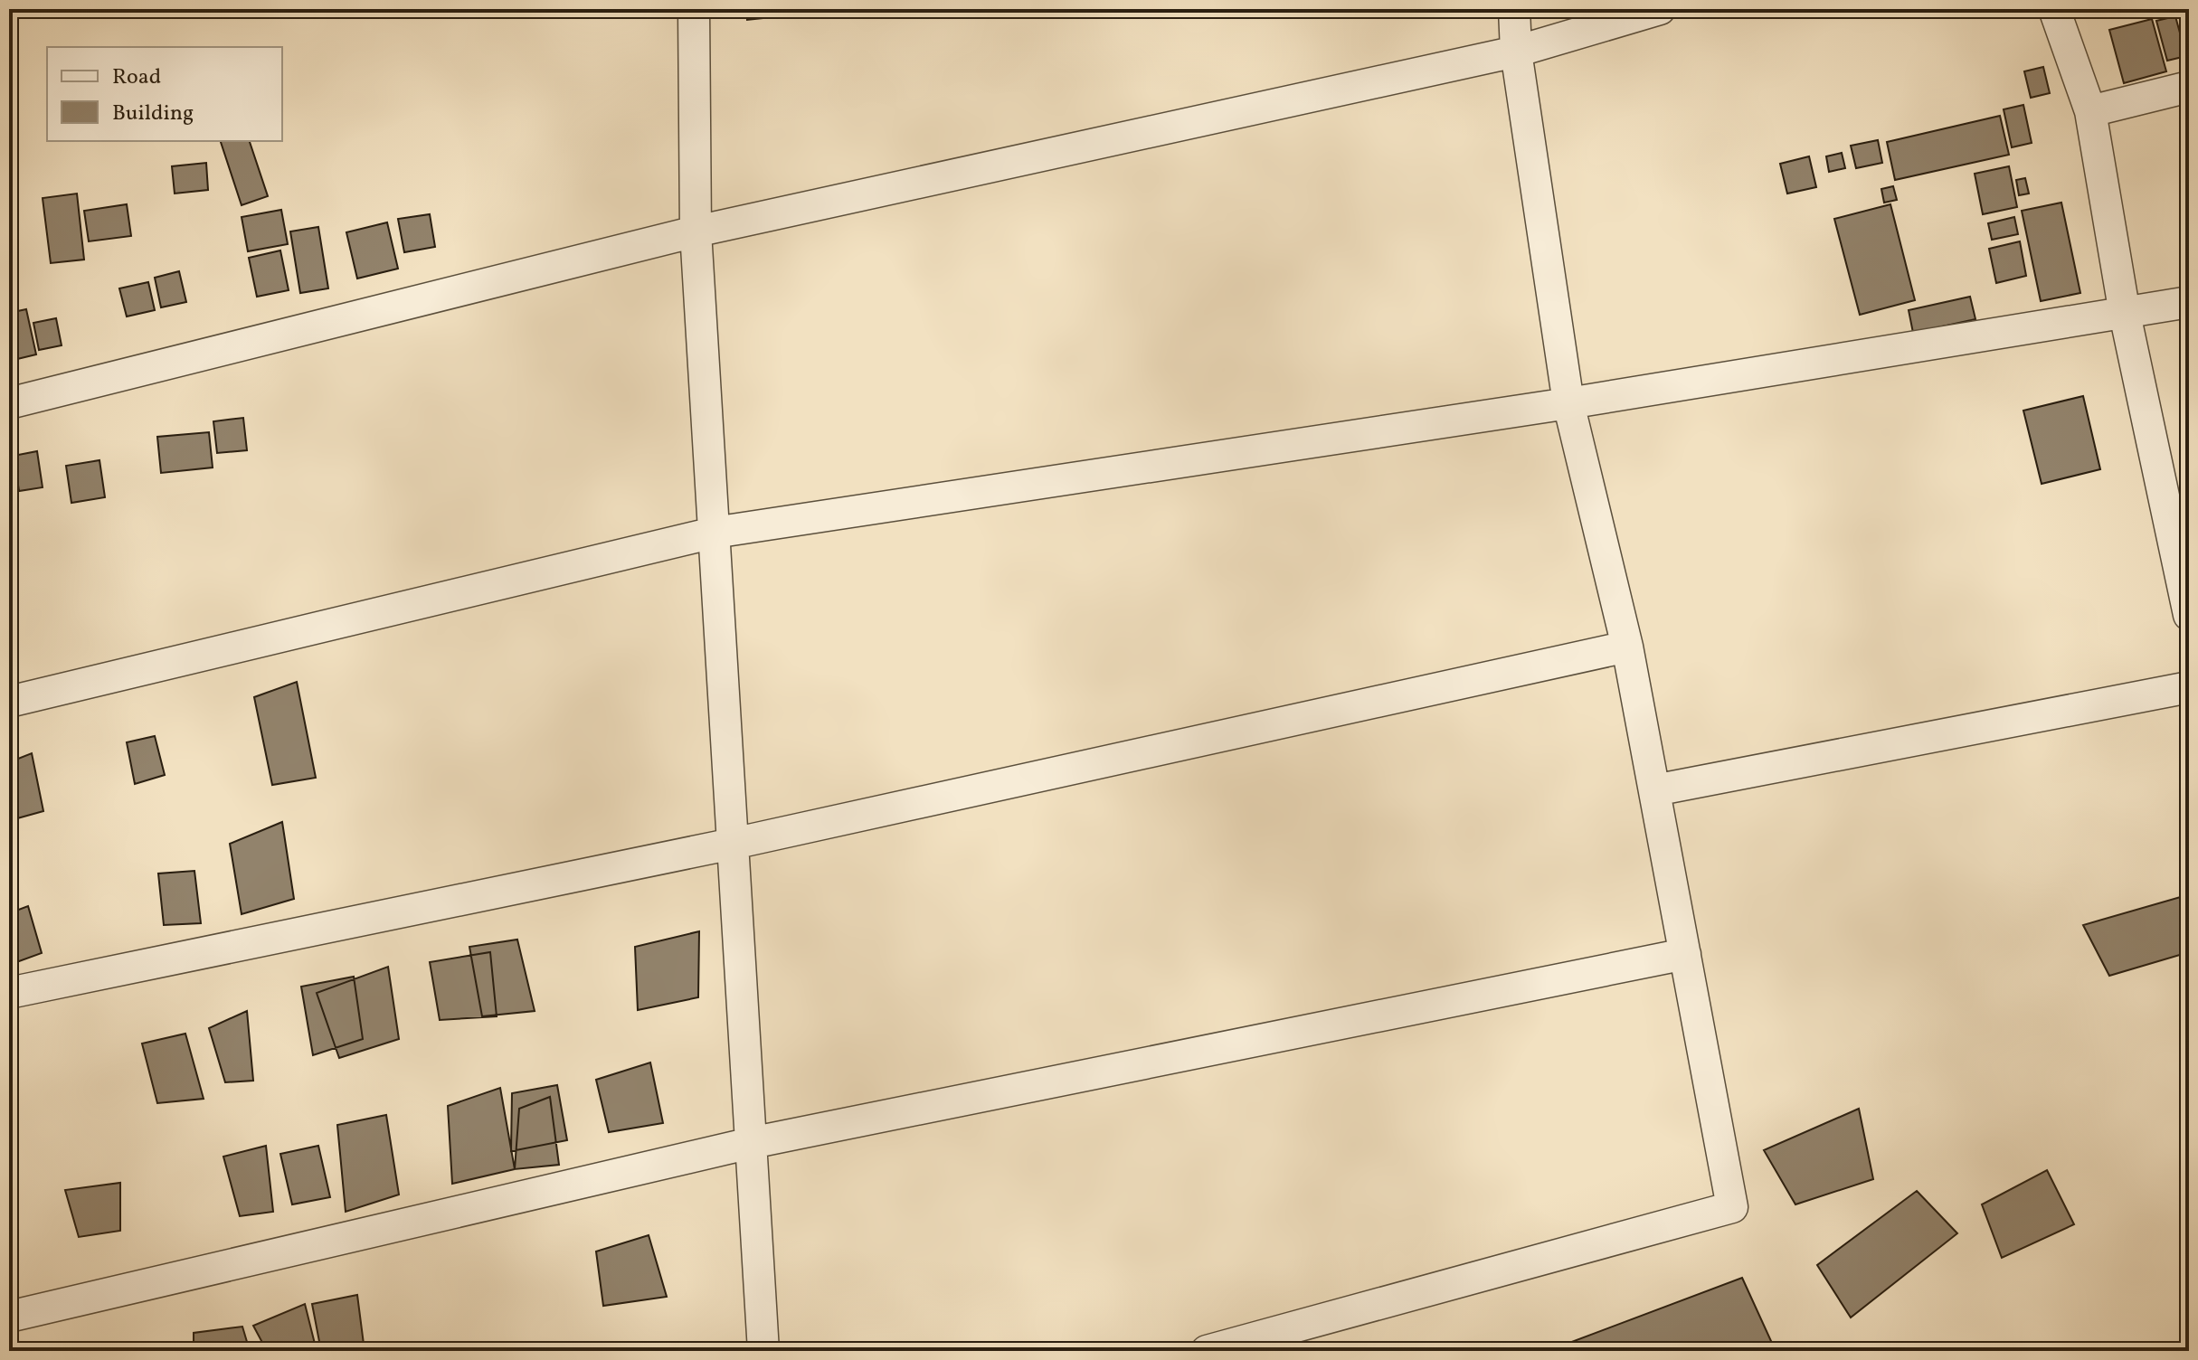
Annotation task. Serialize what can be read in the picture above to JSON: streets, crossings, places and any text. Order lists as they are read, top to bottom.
{
  "legend": ["Road", "Building"]
}
